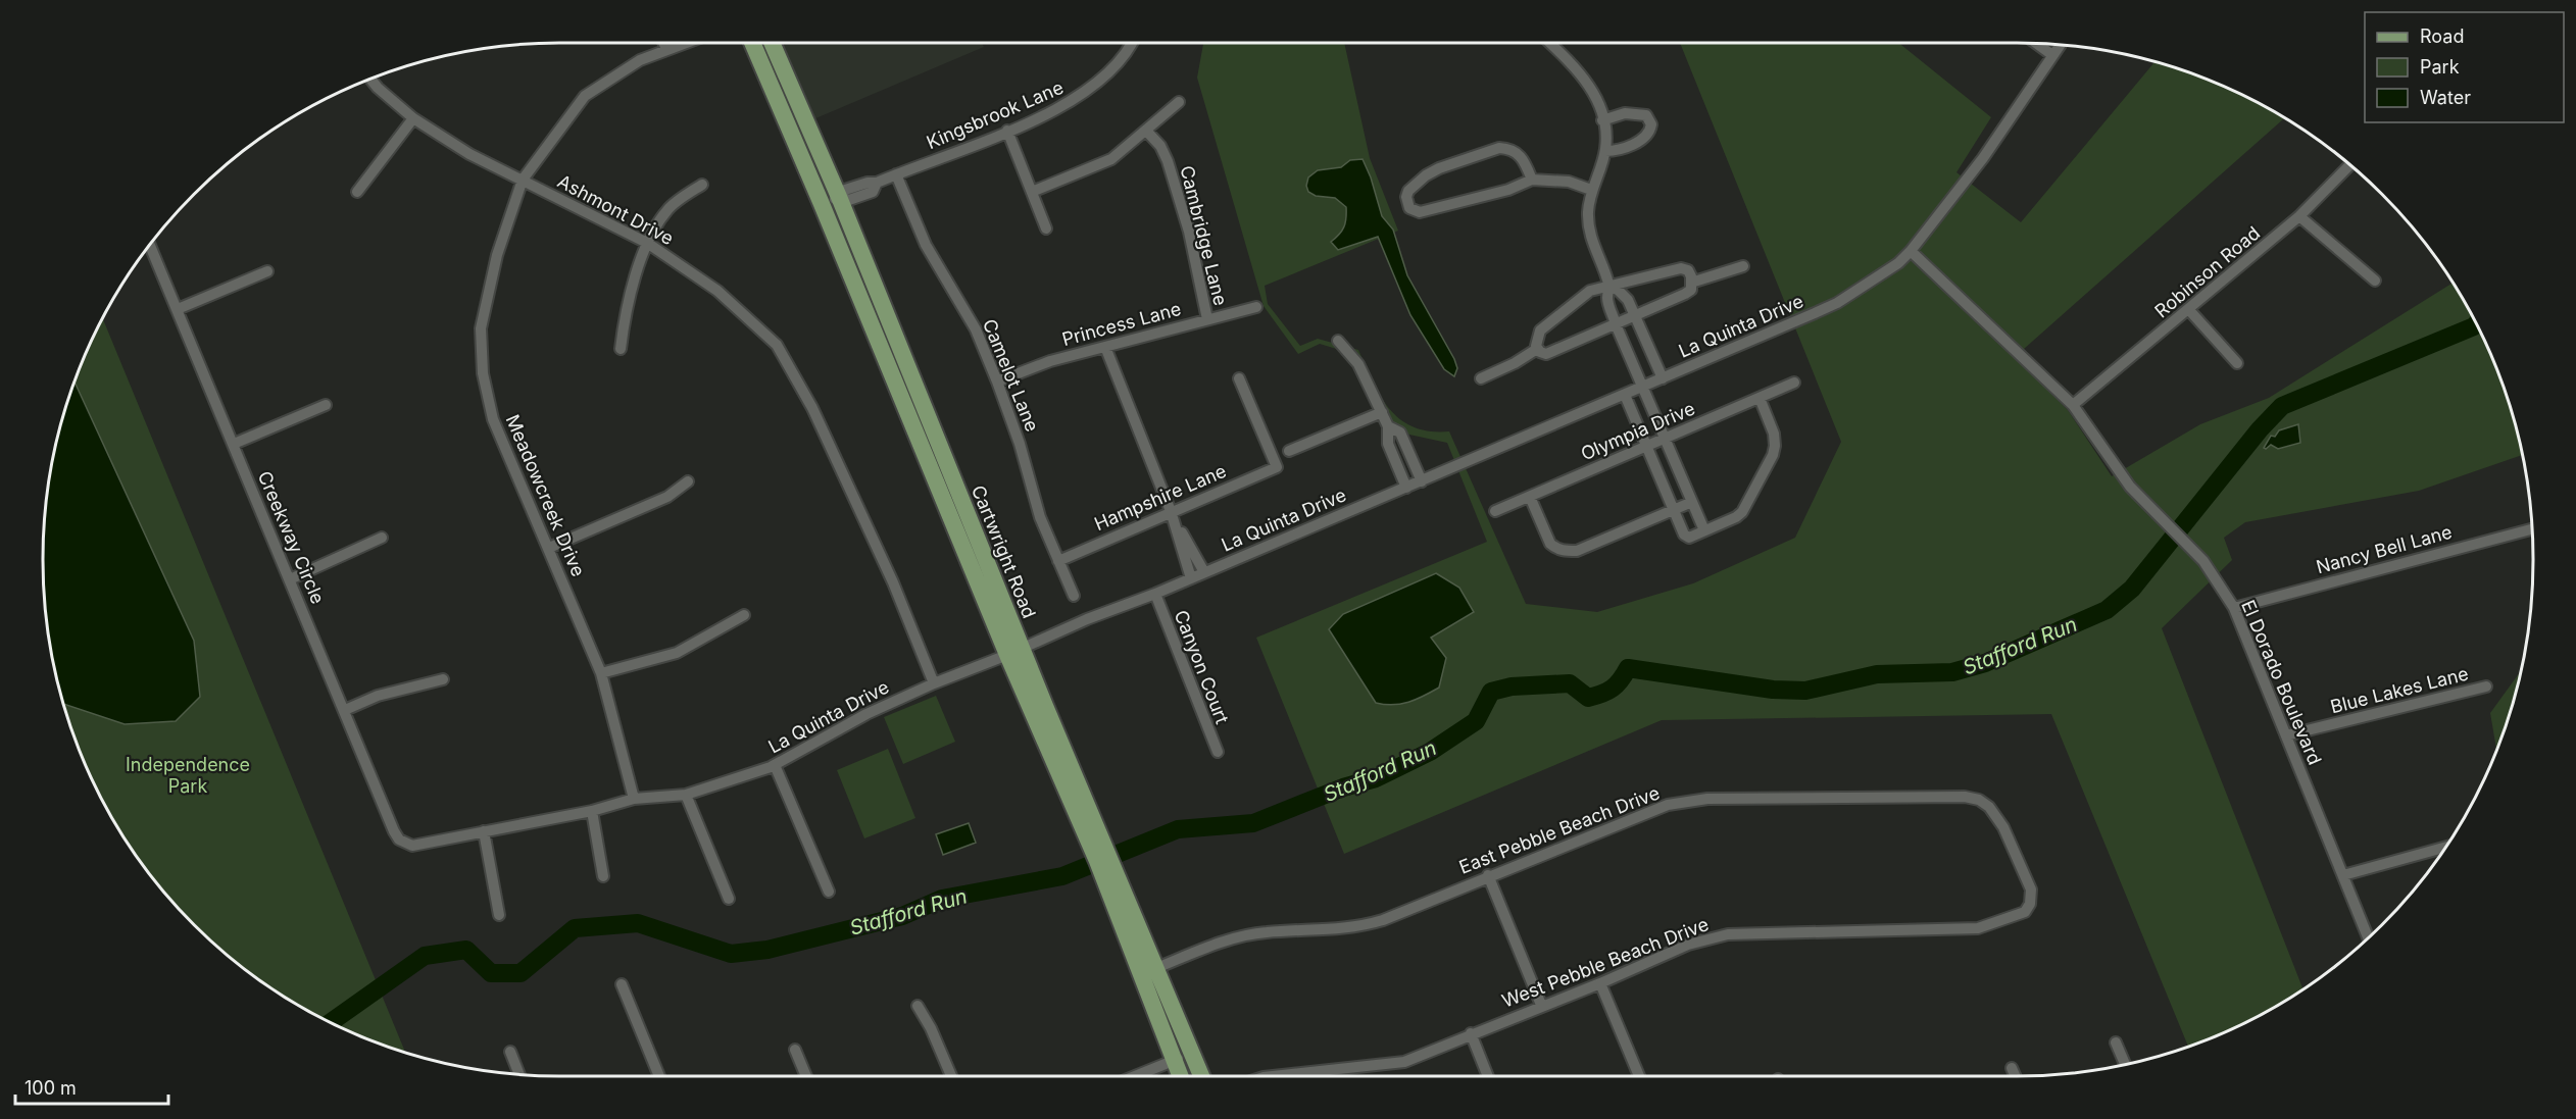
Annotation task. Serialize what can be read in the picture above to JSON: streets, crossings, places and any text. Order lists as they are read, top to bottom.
{
  "streets": {
    "main road": ["Cartwright Road"],
    "street": [
      "Kingsbrook Lane",
      "Ashmont Drive",
      "Cambridge Lane",
      "Robinson Road",
      "Princess Lane",
      "La Quinta Drive",
      "Camelot Lane",
      "Olympia Drive",
      "Meadowcreek Drive",
      "Hampshire Lane",
      "Creekway Circle",
      "Nancy Bell Lane",
      "Canyon Court",
      "El Dorado Boulevard",
      "Blue Lakes Lane",
      "East Pebble Beach Drive",
      "West Pebble Beach Drive"
    ]
  },
  "crossings": [
    ["Kingsbrook Lane", "Camelot Lane"],
    ["Kingsbrook Lane", "Cartwright Road"],
    ["Ashmont Drive", "La Quinta Drive"],
    ["Ashmont Drive", "Meadowcreek Drive"],
    ["Cambridge Lane", "Princess Lane"],
    ["Robinson Road", "El Dorado Boulevard"],
    ["Princess Lane", "Camelot Lane"],
    ["La Quinta Drive", "Meadowcreek Drive"],
    ["La Quinta Drive", "Creekway Circle"],
    ["La Quinta Drive", "Cartwright Road"],
    ["La Quinta Drive", "Canyon Court"],
    ["La Quinta Drive", "El Dorado Boulevard"],
    ["Camelot Lane", "Hampshire Lane"],
    ["Nancy Bell Lane", "El Dorado Boulevard"],
    ["Cartwright Road", "East Pebble Beach Drive"],
    ["El Dorado Boulevard", "Blue Lakes Lane"],
    ["East Pebble Beach Drive", "West Pebble Beach Drive"]
  ],
  "water": ["Stafford Run"],
  "parks": ["Independence Park"],
  "legend": ["Road", "Park", "Water"],
  "scale_bar": "100 m"
}
